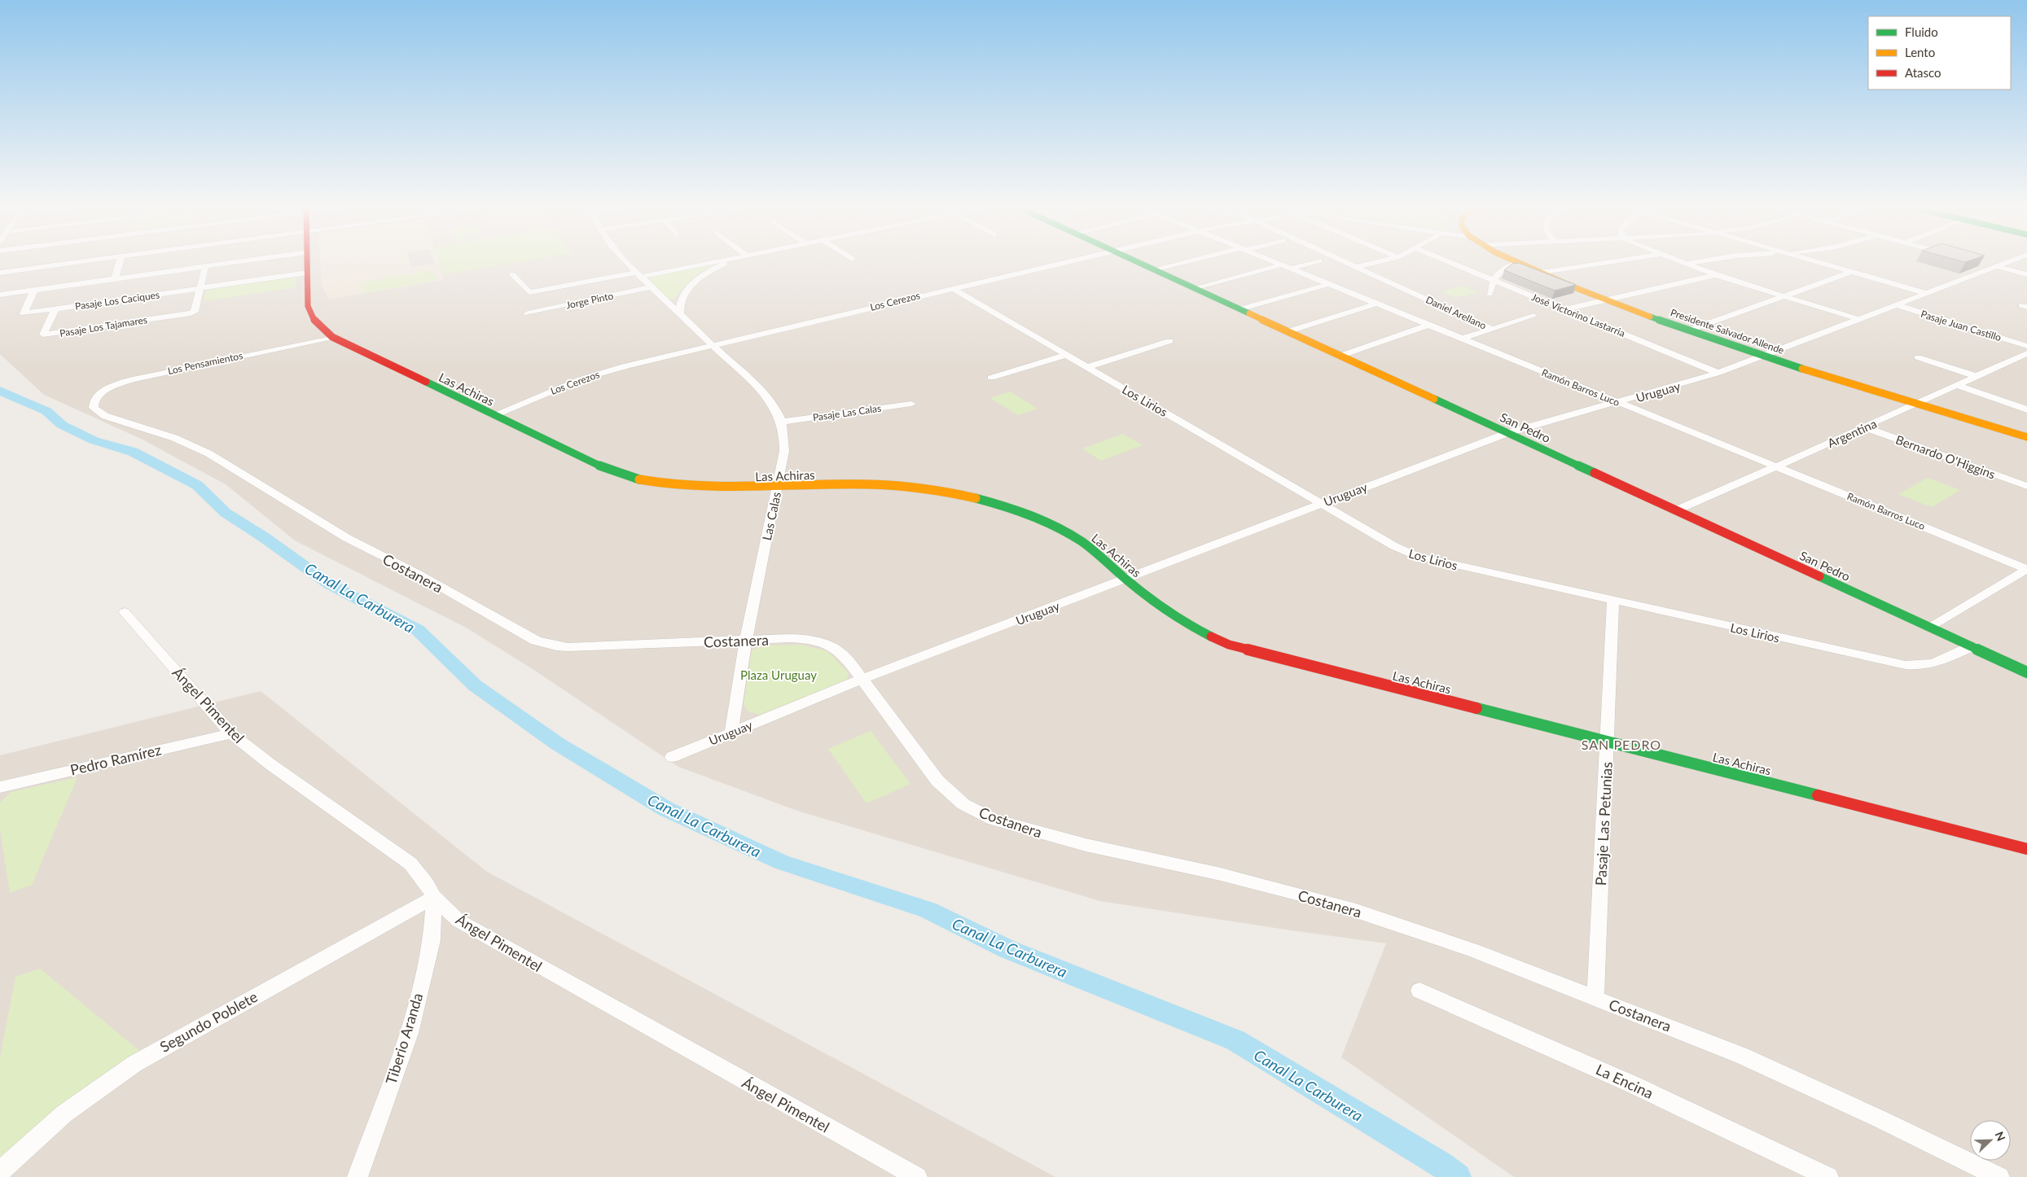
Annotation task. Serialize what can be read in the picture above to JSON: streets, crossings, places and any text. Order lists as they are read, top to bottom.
{
  "streets": {
    "street": [
      "Pasaje Los Caciques",
      "Jorge Pinto",
      "Los Cerezos",
      "Daniel Arellano",
      "José Victorino Lastarria",
      "Pasaje Juan Castillo",
      "Pasaje Los Tajamares",
      "Presidente Salvador Allende",
      "Los Pensamientos",
      "Ramón Barros Luco",
      "Las Achiras",
      "Uruguay",
      "Los Lirios",
      "Pasaje Las Calas",
      "San Pedro",
      "Argentina",
      "Bernardo O'Higgins",
      "Las Calas",
      "Costanera",
      "Ángel Pimentel",
      "Pedro Ramírez",
      "Pasaje Las Petunias",
      "Segundo Poblete",
      "Tiberio Aranda",
      "La Encina"
    ]
  },
  "crossings": [
    ["Pasaje Los Caciques", "Pasaje Los Tajamares"],
    ["Pasaje Los Caciques", "Las Achiras"],
    ["Jorge Pinto", "Las Calas"],
    ["Los Cerezos", "Las Achiras"],
    ["Los Cerezos", "Los Lirios"],
    ["Los Cerezos", "Las Calas"],
    ["José Victorino Lastarria", "Uruguay"],
    ["Pasaje Juan Castillo", "Uruguay"],
    ["Presidente Salvador Allende", "Uruguay"],
    ["Presidente Salvador Allende", "Argentina"],
    ["Los Pensamientos", "Las Achiras"],
    ["Los Pensamientos", "Costanera"],
    ["Ramón Barros Luco", "Uruguay"],
    ["Ramón Barros Luco", "Argentina"],
    ["Las Achiras", "Uruguay"],
    ["Las Achiras", "Las Calas"],
    ["Las Achiras", "Pasaje Las Petunias"],
    ["Uruguay", "Los Lirios"],
    ["Uruguay", "San Pedro"],
    ["Uruguay", "Las Calas"],
    ["Uruguay", "Costanera"],
    ["Los Lirios", "San Pedro"],
    ["Los Lirios", "Pasaje Las Petunias"],
    ["Pasaje Las Calas", "Las Calas"],
    ["San Pedro", "Argentina"],
    ["Argentina", "Bernardo O'Higgins"],
    ["Las Calas", "Costanera"],
    ["Costanera", "Pasaje Las Petunias"],
    ["Ángel Pimentel", "Pedro Ramírez"],
    ["Ángel Pimentel", "Segundo Poblete"],
    ["Ángel Pimentel", "Tiberio Aranda"],
    ["Segundo Poblete", "Tiberio Aranda"]
  ],
  "districts": ["SAN PEDRO"],
  "water": ["Canal La Carburera"],
  "parks": ["Plaza Uruguay"],
  "legend": ["Fluido", "Lento", "Atasco"],
  "north": "top right"
}
